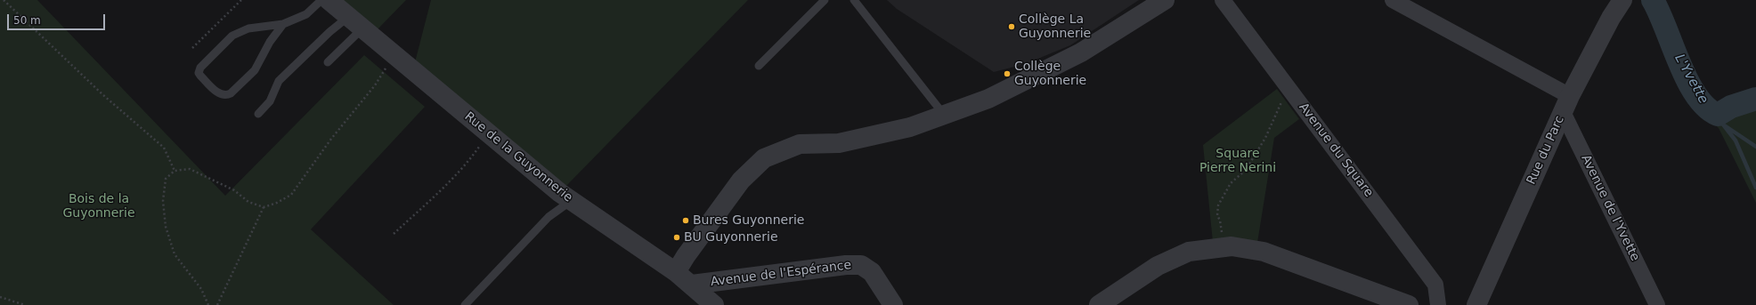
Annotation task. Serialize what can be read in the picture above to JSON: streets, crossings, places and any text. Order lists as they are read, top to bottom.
{
  "streets": {
    "street": [
      "Avenue du Square",
      "Rue du Parc",
      "Rue de la Guyonnerie",
      "Avenue de l'Yvette",
      "Avenue de l'Espérance"
    ]
  },
  "crossings": [
    ["Rue du Parc", "Avenue de l'Yvette"],
    ["Rue de la Guyonnerie", "Avenue de l'Espérance"]
  ],
  "water": ["L'Yvette"],
  "parks": ["Square Pierre Nerini", "Bois de la Guyonnerie"],
  "places": [
    "Collège La Guyonnerie",
    "Collège Guyonnerie",
    "Bures Guyonnerie",
    "BU Guyonnerie"
  ],
  "scale_bar": "50 m"
}
